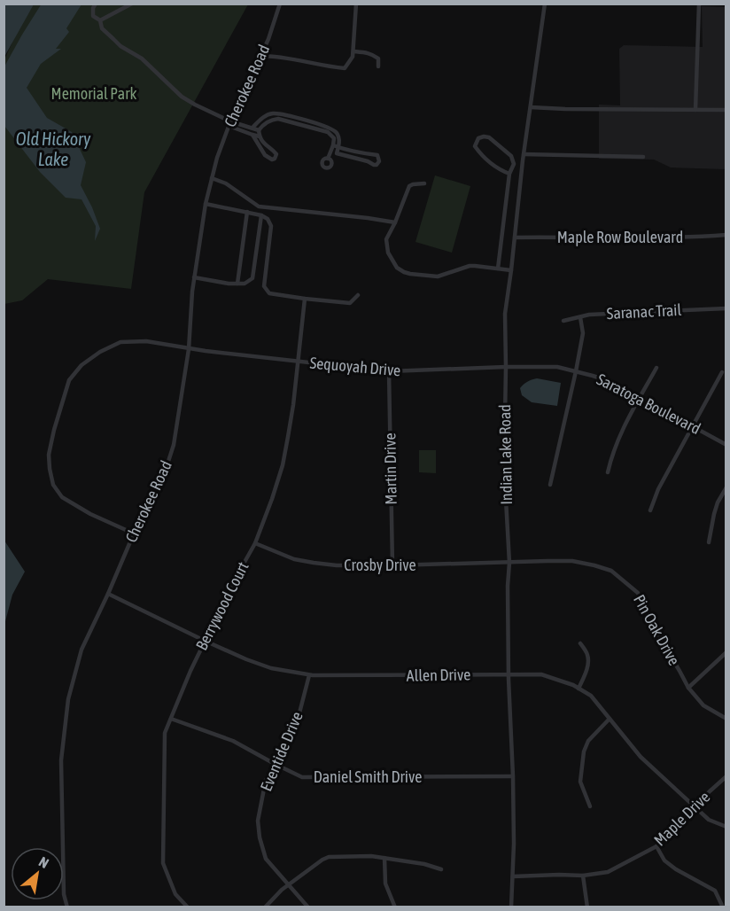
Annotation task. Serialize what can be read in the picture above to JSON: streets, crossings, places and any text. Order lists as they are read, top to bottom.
{
  "streets": {
    "street": [
      "Cherokee Road",
      "Maple Row Boulevard",
      "Saranac Trail",
      "Sequoyah Drive",
      "Saratoga Boulevard",
      "Indian Lake Road",
      "Martin Drive",
      "Crosby Drive",
      "Berrywood Court",
      "Pin Oak Drive",
      "Allen Drive",
      "Eventide Drive",
      "Daniel Smith Drive",
      "Maple Drive"
    ]
  },
  "crossings": [
    ["Cherokee Road", "Sequoyah Drive"],
    ["Cherokee Road", "Allen Drive"],
    ["Maple Row Boulevard", "Indian Lake Road"],
    ["Sequoyah Drive", "Saratoga Boulevard"],
    ["Sequoyah Drive", "Indian Lake Road"],
    ["Sequoyah Drive", "Martin Drive"],
    ["Sequoyah Drive", "Berrywood Court"],
    ["Saratoga Boulevard", "Indian Lake Road"],
    ["Indian Lake Road", "Crosby Drive"],
    ["Indian Lake Road", "Pin Oak Drive"],
    ["Indian Lake Road", "Allen Drive"],
    ["Indian Lake Road", "Daniel Smith Drive"],
    ["Indian Lake Road", "Maple Drive"],
    ["Martin Drive", "Crosby Drive"],
    ["Crosby Drive", "Berrywood Court"],
    ["Crosby Drive", "Pin Oak Drive"],
    ["Berrywood Court", "Allen Drive"],
    ["Berrywood Court", "Daniel Smith Drive"],
    ["Allen Drive", "Eventide Drive"],
    ["Allen Drive", "Maple Drive"],
    ["Eventide Drive", "Daniel Smith Drive"]
  ],
  "water": ["Old Hickory Lake"],
  "parks": ["Memorial Park"],
  "north": "top right"
}
